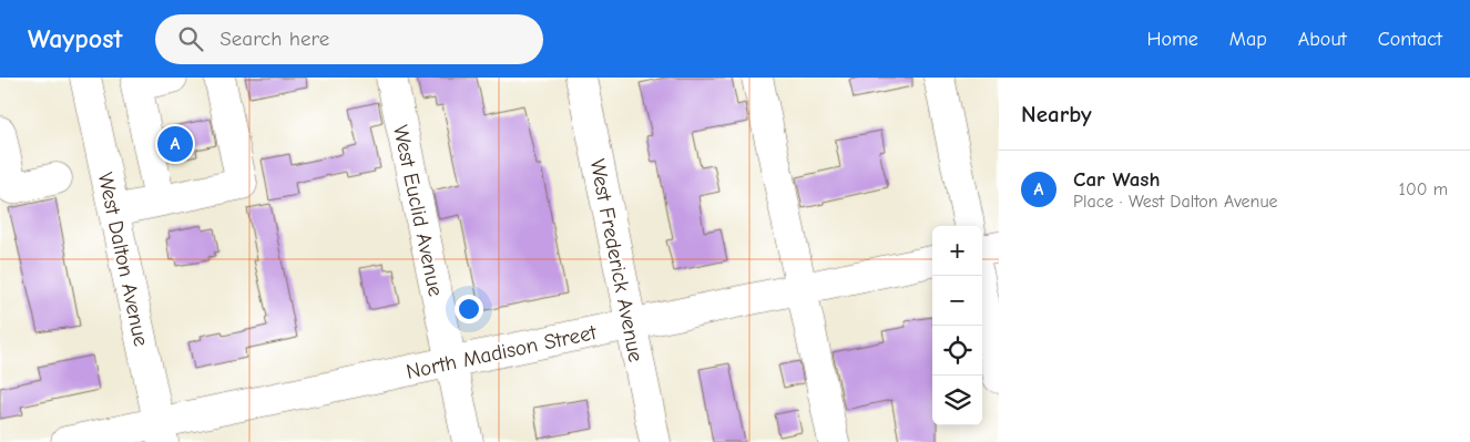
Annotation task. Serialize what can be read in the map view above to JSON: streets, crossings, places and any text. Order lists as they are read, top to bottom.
{
  "streets": {
    "street": [
      "West Euclid Avenue",
      "West Dalton Avenue",
      "West Frederick Avenue",
      "North Madison Street"
    ]
  },
  "crossings": [
    ["West Euclid Avenue", "North Madison Street"],
    ["West Dalton Avenue", "North Madison Street"],
    ["West Frederick Avenue", "North Madison Street"]
  ],
  "page": {
    "header": "Waypost",
    "search": "Search here",
    "nav": [
      "Home",
      "Map",
      "About",
      "Contact"
    ],
    "heading": "Nearby",
    "pins": "A",
    "list": [
      {
        "mark": "A",
        "name": "Car Wash",
        "note": "Place · West Dalton Avenue",
        "value": "100 m"
      }
    ],
    "map_buttons": ["+", "−"]
  }
}
